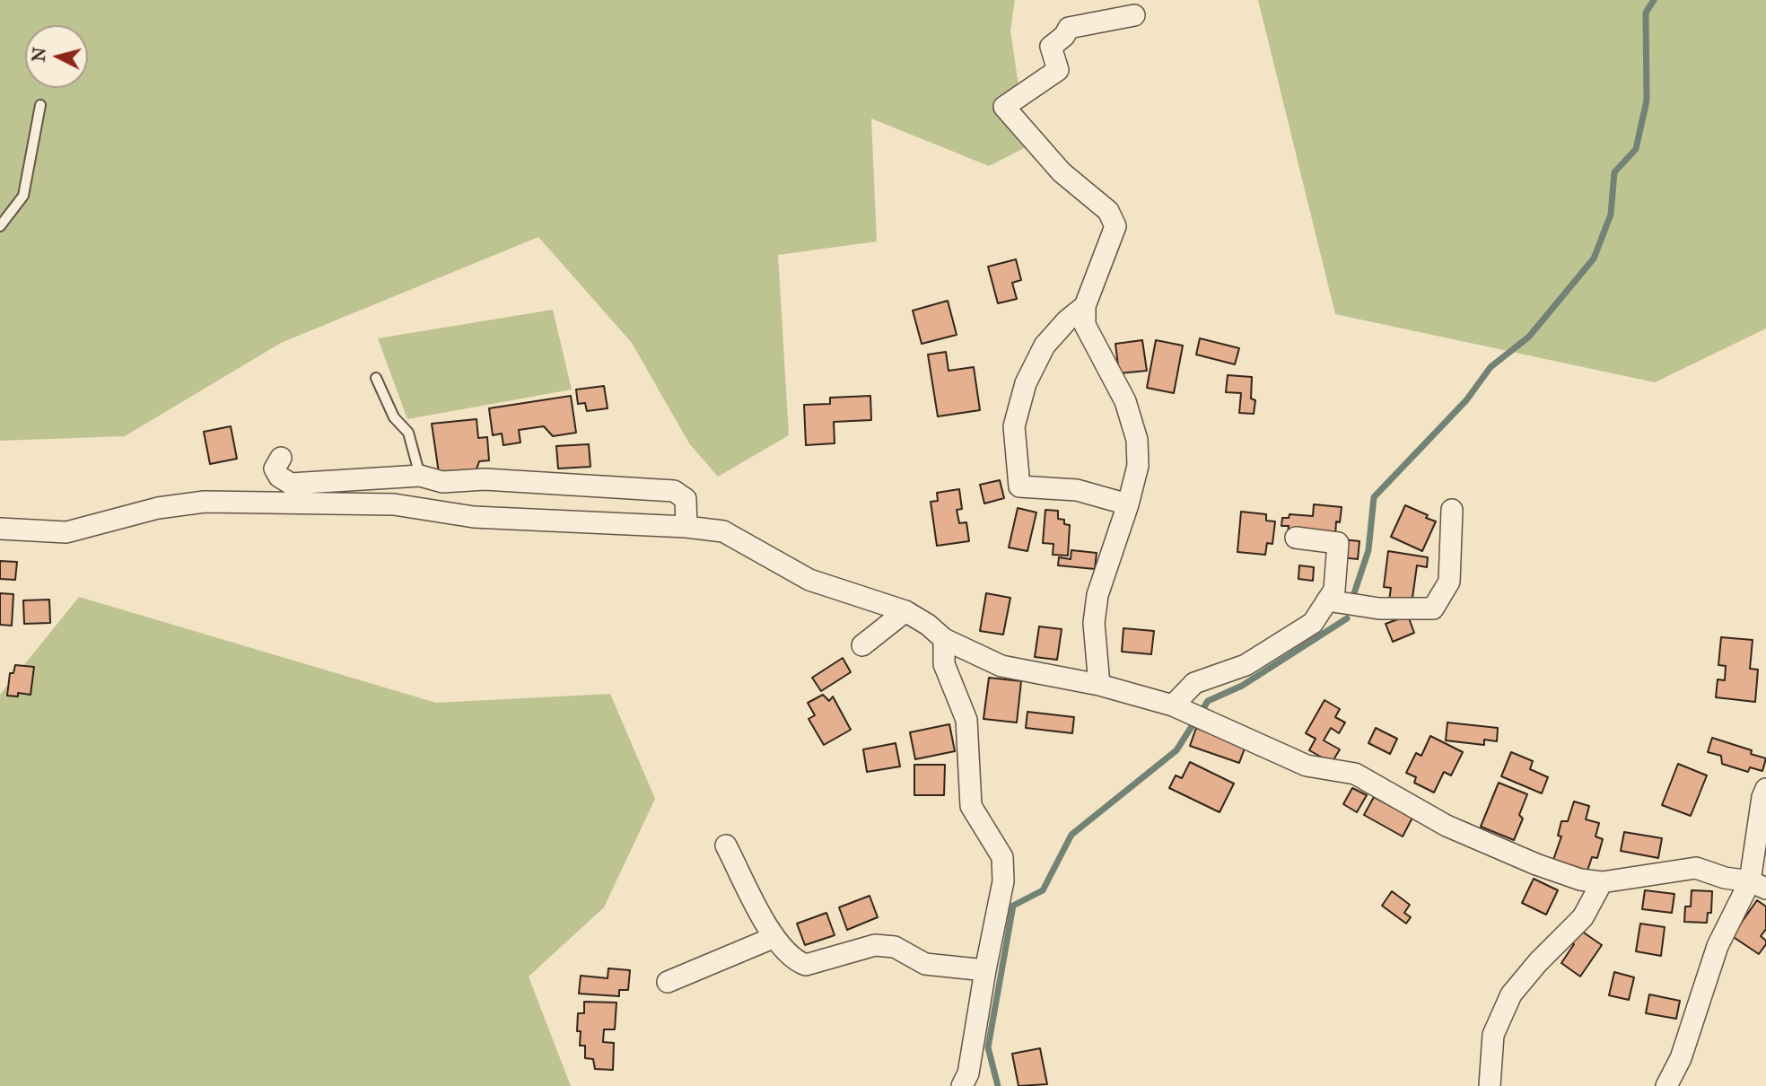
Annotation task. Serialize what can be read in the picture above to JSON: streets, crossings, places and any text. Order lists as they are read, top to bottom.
{
  "north": "left"
}
